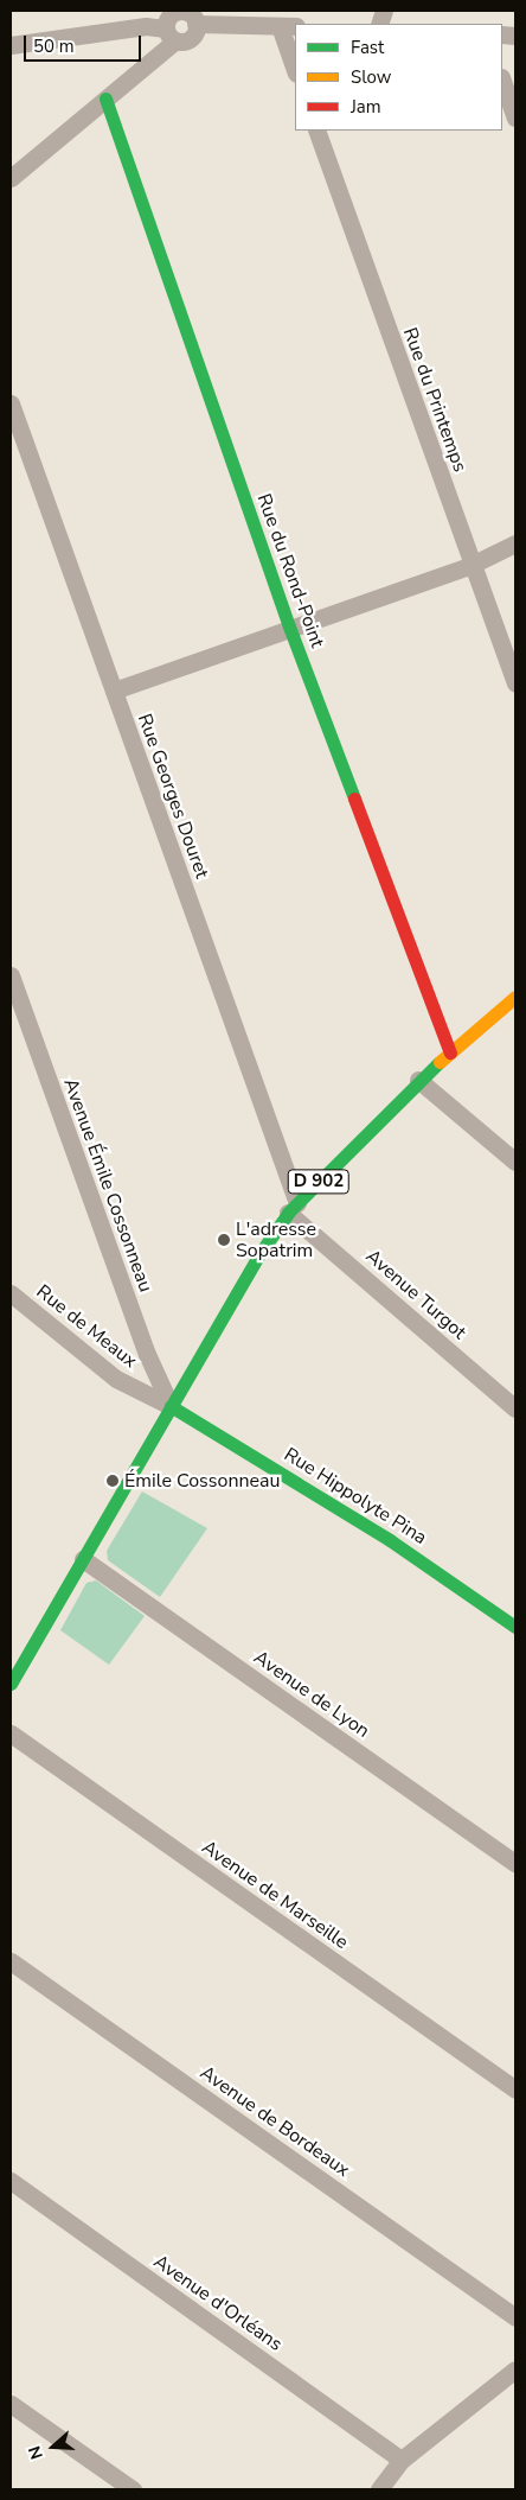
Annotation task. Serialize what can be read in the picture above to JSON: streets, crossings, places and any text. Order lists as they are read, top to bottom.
{
  "streets": {
    "main road": ["Rue du Rond-Point", "D 902", "Rue Hippolyte Pina"],
    "street": [
      "Rue du Printemps",
      "Rue Georges Douret",
      "Avenue Émile Cossonneau",
      "Avenue Turgot",
      "Rue de Meaux",
      "Avenue de Lyon",
      "Avenue de Marseille",
      "Avenue de Bordeaux",
      "Avenue d'Orléans"
    ]
  },
  "crossings": [
    ["Rue du Rond-Point", "D 902"],
    ["Rue Georges Douret", "D 902"],
    ["Rue Georges Douret", "Avenue Turgot"],
    ["D 902", "Avenue Émile Cossonneau"],
    ["D 902", "Avenue Turgot"],
    ["D 902", "Rue de Meaux"],
    ["D 902", "Rue Hippolyte Pina"],
    ["D 902", "Avenue de Lyon"],
    ["Avenue Émile Cossonneau", "Rue de Meaux"],
    ["Avenue Émile Cossonneau", "Rue Hippolyte Pina"],
    ["Rue de Meaux", "Rue Hippolyte Pina"]
  ],
  "places": ["L'adresse Sopatrim", "Émile Cossonneau"],
  "legend": ["Fast", "Slow", "Jam"],
  "scale_bar": "50 m",
  "north": "left"
}
